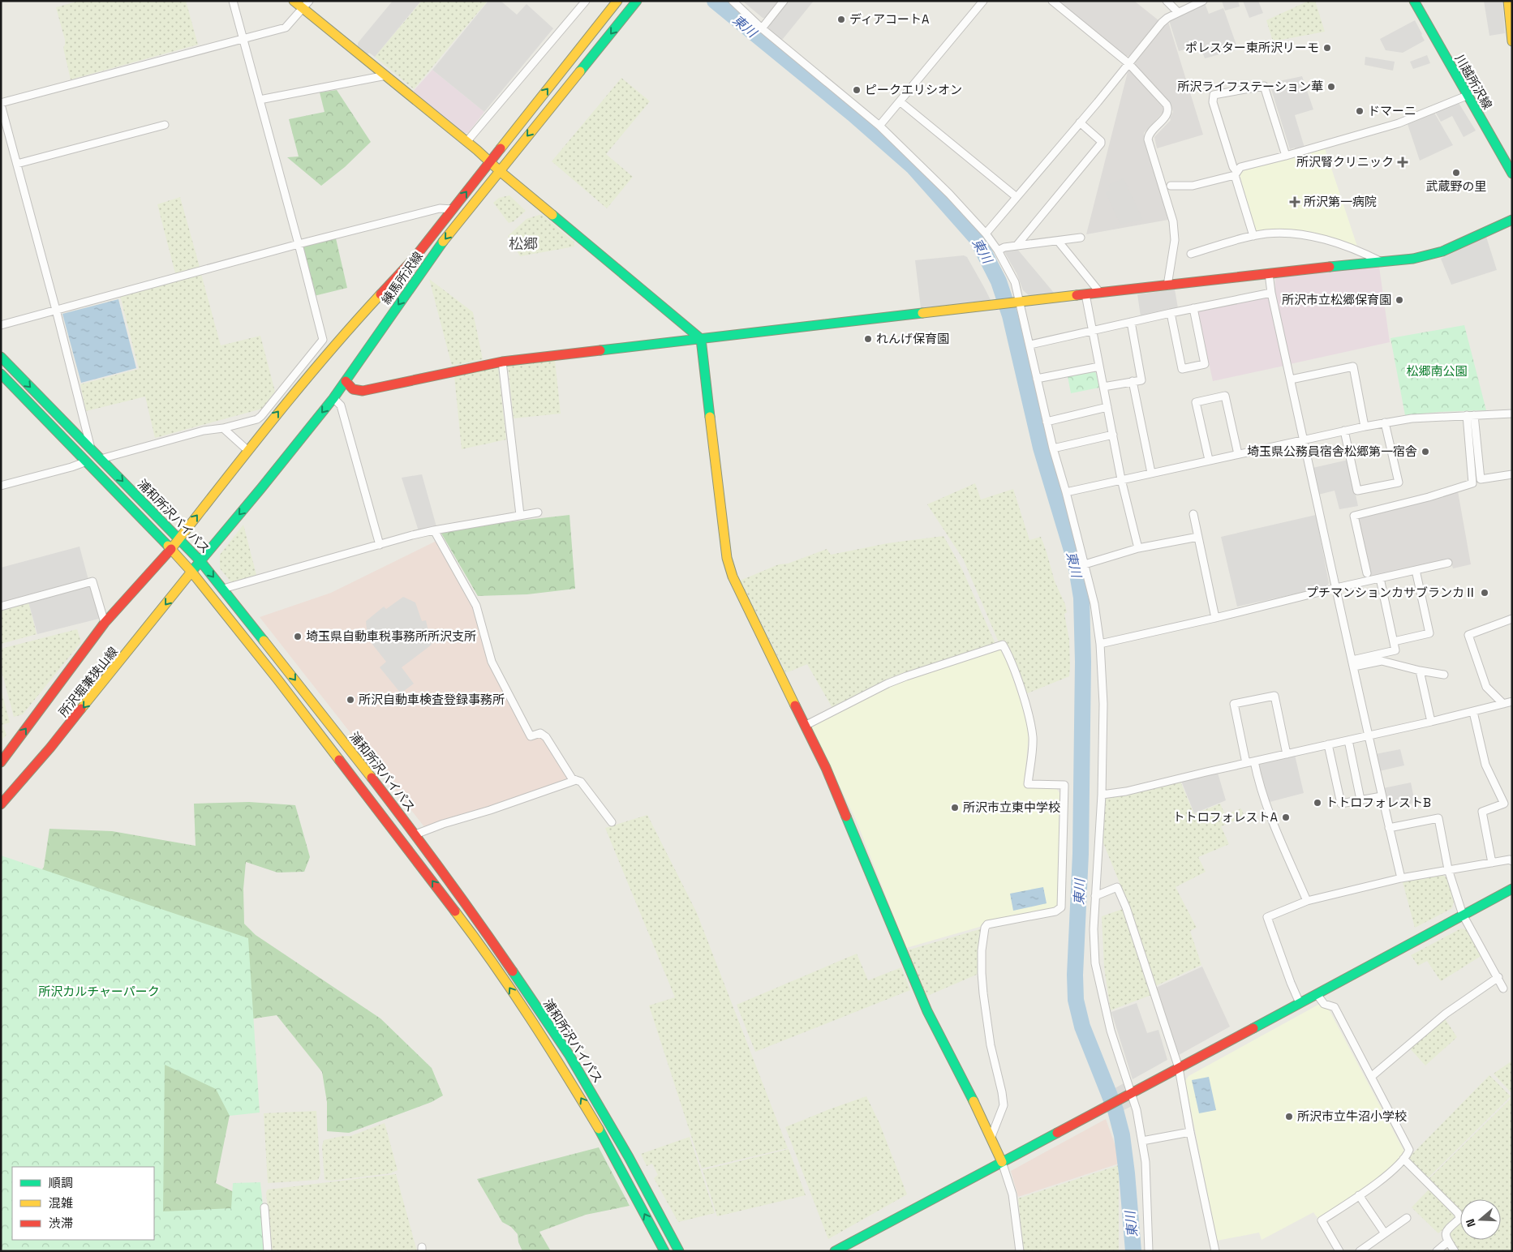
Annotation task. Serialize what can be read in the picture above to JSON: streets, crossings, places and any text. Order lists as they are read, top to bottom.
{
  "streets": {
    "main road": [
      "川越所沢線",
      "練馬所沢線",
      "浦和所沢バイパス",
      "所沢堀兼狭山線"
    ]
  },
  "crossings": [
    ["練馬所沢線", "浦和所沢バイパス"],
    ["練馬所沢線", "所沢堀兼狭山線"],
    ["浦和所沢バイパス", "所沢堀兼狭山線"]
  ],
  "districts": ["松郷"],
  "water": ["東川"],
  "parks": ["松郷南公園", "所沢カルチャーパーク"],
  "places": {
    "other": [
      "ディアコートA",
      "ポレスター東所沢リーモ",
      "所沢ライフステーション華",
      "ピークエリシオン",
      "ドマーニ",
      "武蔵野の里",
      "所沢市立松郷保育園",
      "れんげ保育園",
      "埼玉県公務員宿舎松郷第一宿舎",
      "プチマンションカサブランカⅡ",
      "埼玉県自動車税事務所所沢支所",
      "所沢自動車検査登録事務所",
      "トトロフォレストB",
      "所沢市立東中学校",
      "トトロフォレストA",
      "所沢市立牛沼小学校"
    ],
    "health": ["所沢腎クリニック", "所沢第一病院"]
  },
  "legend": ["順調", "混雑", "渋滞"],
  "north": "left"
}
